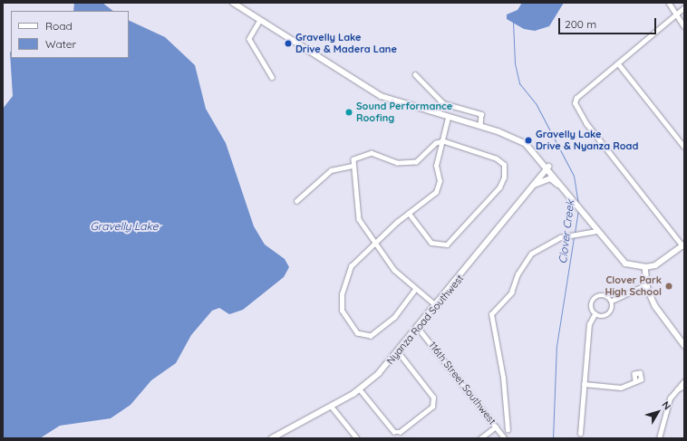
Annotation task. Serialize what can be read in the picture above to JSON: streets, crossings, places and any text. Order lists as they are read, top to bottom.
{
  "streets": {
    "street": ["Nyanza Road Southwest", "116th Street Southwest"]
  },
  "crossings": [
    ["Nyanza Road Southwest", "116th Street Southwest"]
  ],
  "water": ["Gravelly Lake", "Clover Creek"],
  "places": [
    "Gravelly Lake Drive & Madera Lane",
    "Sound Performance Roofing",
    "Gravelly Lake Drive & Nyanza Road",
    "Clover Park High School"
  ],
  "legend": ["Road", "Water"],
  "scale_bar": "200 m",
  "north": "top right"
}
